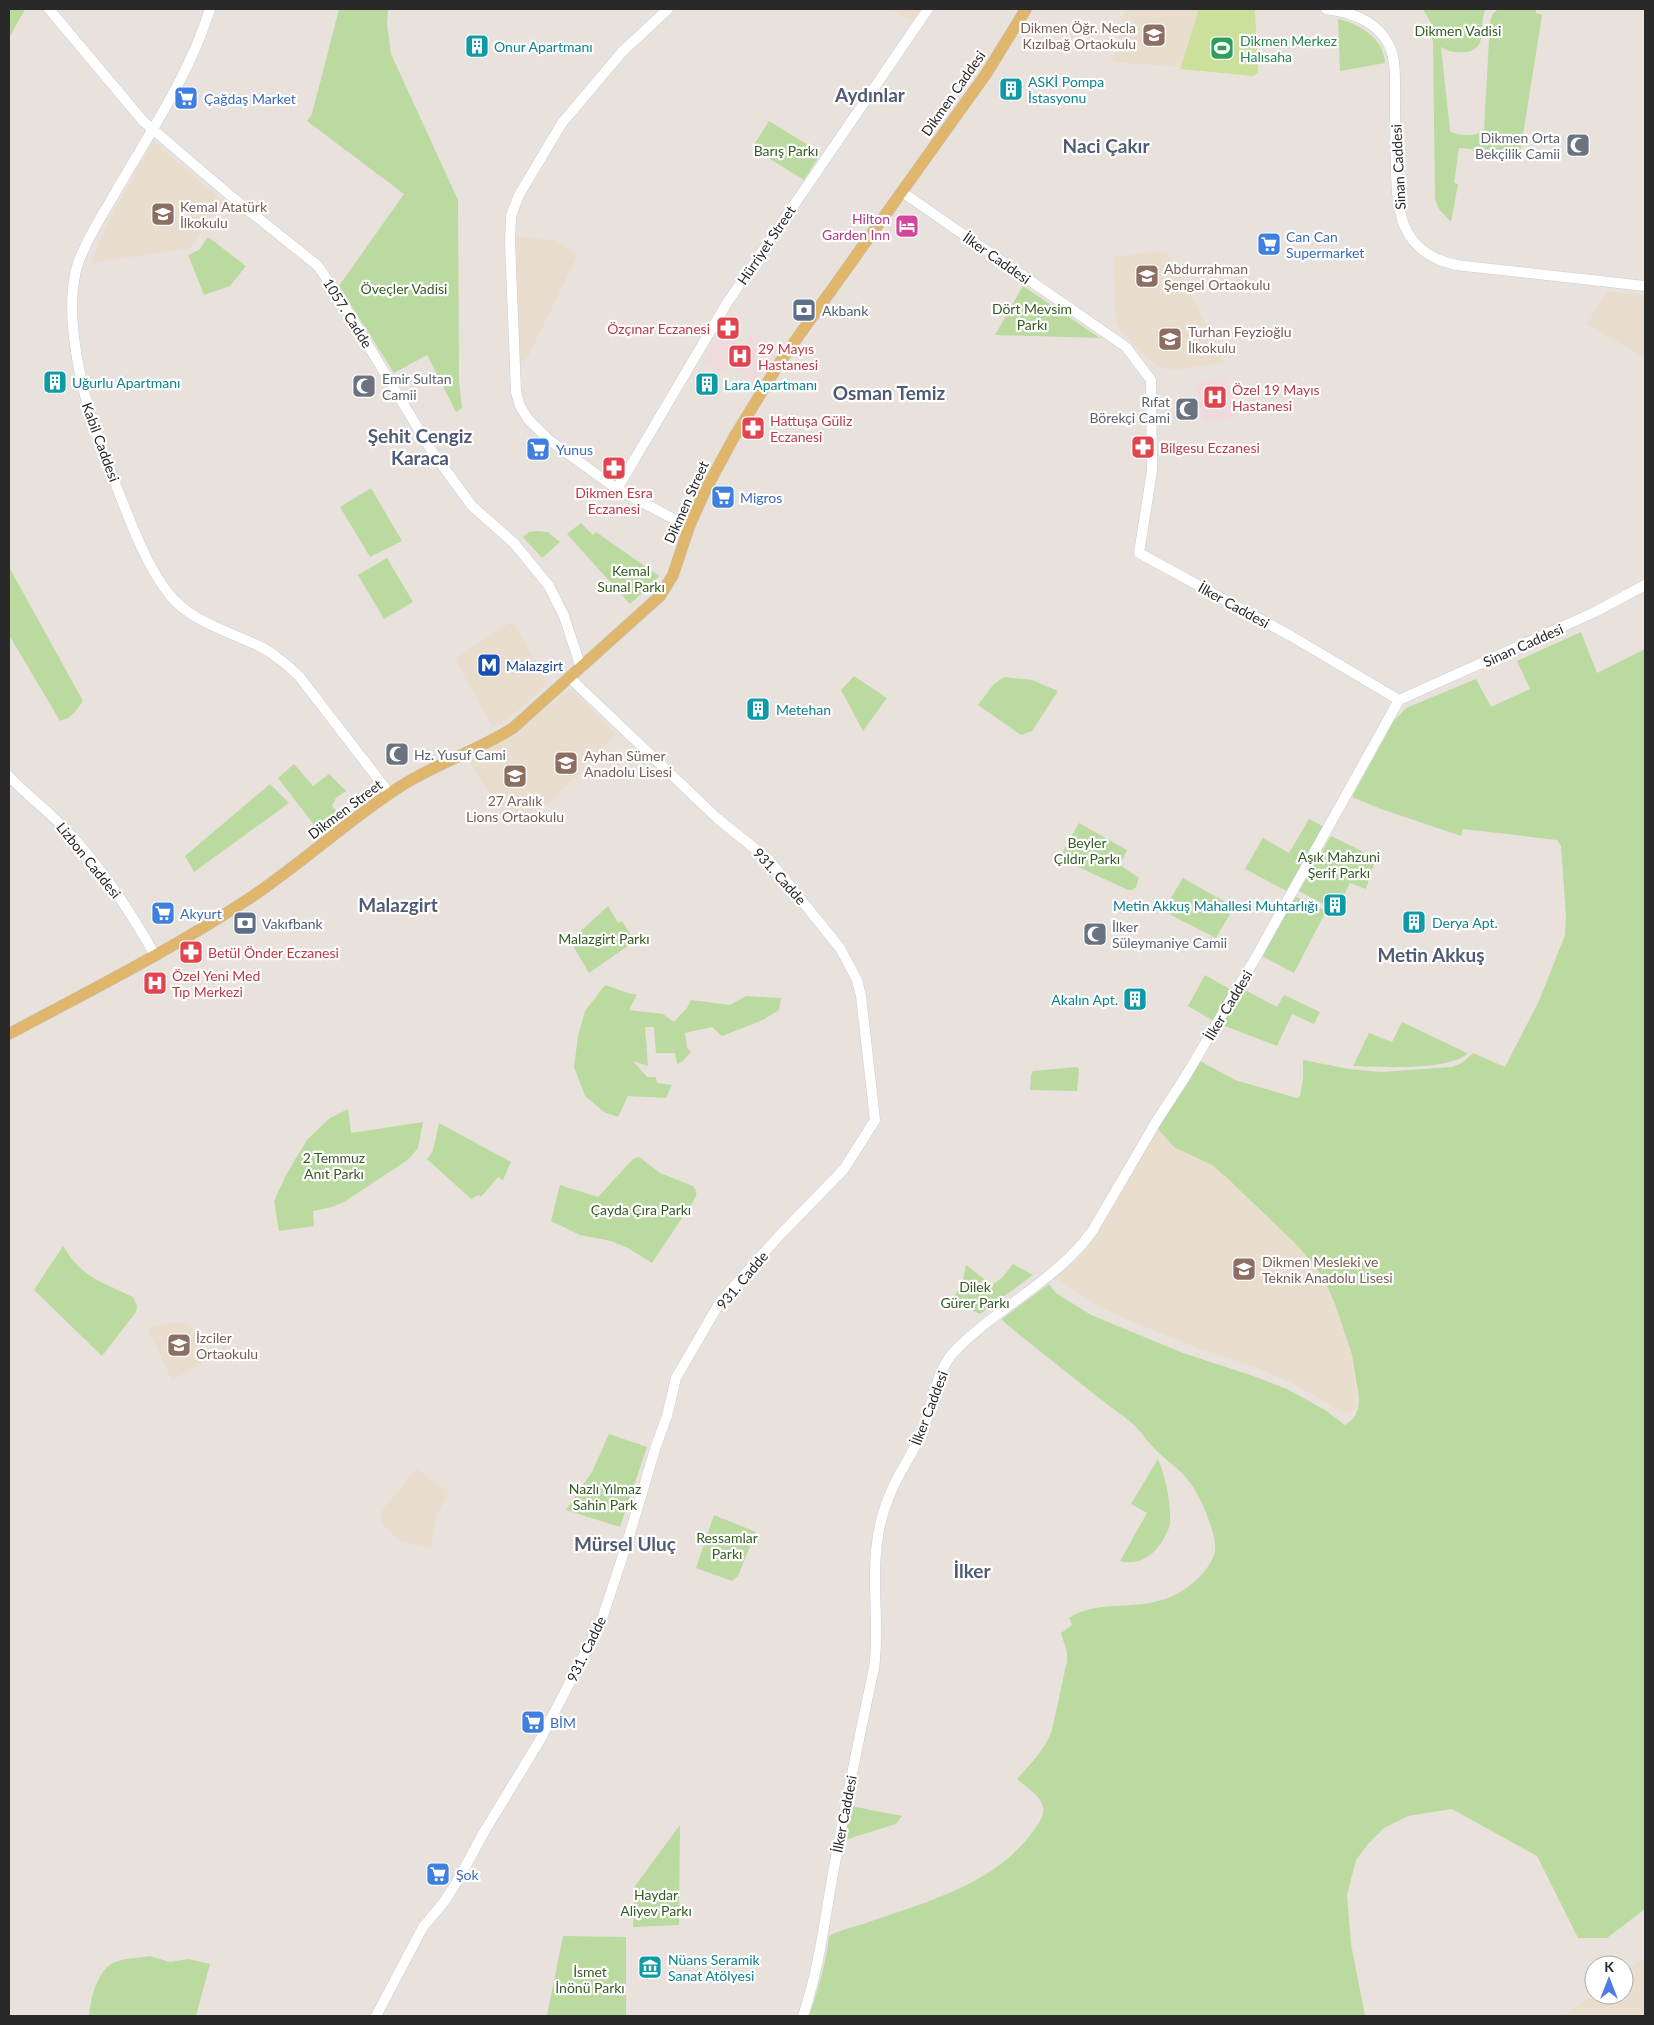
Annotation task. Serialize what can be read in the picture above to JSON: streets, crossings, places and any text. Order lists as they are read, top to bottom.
{
  "streets": {
    "main road": [
      "Dikmen Caddesi",
      "Sinan Caddesi",
      "Hürriyet Street",
      "İlker Caddesi",
      "1057. Cadde",
      "Kabil Caddesi",
      "Dikmen Street",
      "Lizbon Caddesi",
      "931. Cadde"
    ]
  },
  "crossings": [
    ["Dikmen Caddesi", "İlker Caddesi"],
    ["Dikmen Caddesi", "Dikmen Street"],
    ["Sinan Caddesi", "İlker Caddesi"],
    ["İlker Caddesi", "Dikmen Street"],
    ["1057. Cadde", "Kabil Caddesi"],
    ["1057. Cadde", "Dikmen Street"],
    ["Kabil Caddesi", "Dikmen Street"],
    ["Dikmen Street", "Lizbon Caddesi"],
    ["Dikmen Street", "931. Cadde"]
  ],
  "districts": [
    "Aydınlar",
    "Naci Çakır",
    "Osman Temiz",
    "Şehit Cengiz Karaca",
    "Malazgirt",
    "Metin Akkuş",
    "Mürsel Uluç",
    "İlker"
  ],
  "parks": [
    "Dikmen Vadisi",
    "Barış Parkı",
    "Öveçler Vadisi",
    "Dört Mevsim Parkı",
    "Kemal Sunal Parkı",
    "Beyler Çıldır Parkı",
    "Aşık Mahzuni Şerif Parkı",
    "Malazgirt Parkı",
    "2 Temmuz Anıt Parkı",
    "Çayda Çıra Parkı",
    "Dilek Gürer Parkı",
    "Nazlı Yılmaz Sahin Park",
    "Ressamlar Parkı",
    "Haydar Aliyev Parkı",
    "İsmet İnönü Parkı"
  ],
  "places": {
    "school or university": [
      "Dikmen Öğr. Necla Kızılbağ Ortaokulu",
      "Kemal Atatürk İlkokulu",
      "Abdurrahman Şengel Ortaokulu",
      "Turhan Feyzioğlu İlkokulu",
      "Ayhan Sümer Anadolu Lisesi",
      "27 Aralık Lions Ortaokulu",
      "Dikmen Mesleki ve Teknik Anadolu Lisesi",
      "İzciler Ortaokulu"
    ],
    "building": [
      "Onur Apartmanı",
      "ASKİ Pompa İstasyonu",
      "Uğurlu Apartmanı",
      "Lara Apartmanı",
      "Metehan",
      "Metin Akkuş Mahallesi Muhtarlığı",
      "Derya Apt.",
      "Akalın Apt."
    ],
    "sports": ["Dikmen Merkez Halısaha"],
    "supermarket": [
      "Çağdaş Market",
      "Can Can Supermarket",
      "Yunus",
      "Migros",
      "Akyurt",
      "BİM",
      "Şok"
    ],
    "mosque": [
      "Dikmen Orta Bekçilik Camii",
      "Emir Sultan Camii",
      "Rıfat Börekçi Cami",
      "Hz. Yusuf Cami",
      "İlker Süleymaniye Camii"
    ],
    "hotel": ["Hilton Garden Inn"],
    "bank": ["Akbank", "Vakıfbank"],
    "pharmacy": [
      "Özçınar Eczanesi",
      "Hattuşa Güliz Eczanesi",
      "Bilgesu Eczanesi",
      "Dikmen Esra Eczanesi",
      "Betül Önder Eczanesi"
    ],
    "hospital": ["29 Mayıs Hastanesi", "Özel 19 Mayıs Hastanesi", "Özel Yeni Med Tıp Merkezi"],
    "metro station": ["Malazgirt"],
    "museum": ["Nüans Seramik Sanat Atölyesi"]
  },
  "north": "top"
}
